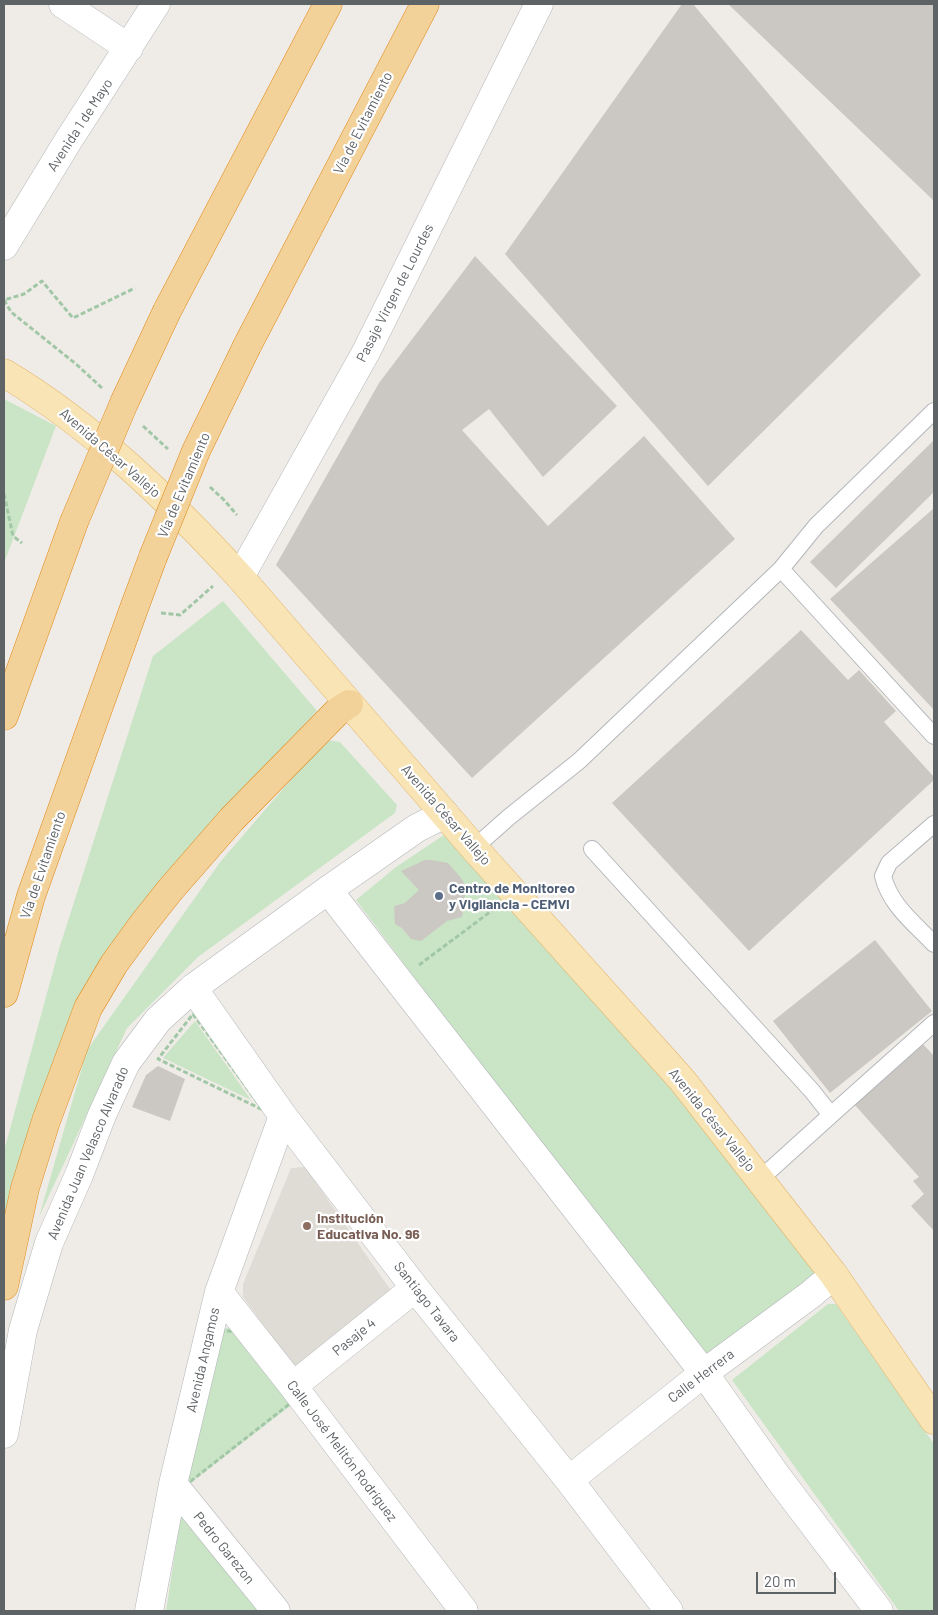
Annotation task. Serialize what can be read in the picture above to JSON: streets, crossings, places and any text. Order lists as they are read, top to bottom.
{
  "streets": {
    "highway": ["Vía de Evitamiento"],
    "main road": ["Avenida César Vallejo"],
    "street": [
      "Avenida 1 de Mayo",
      "Pasaje Virgen de Lourdes",
      "Avenida Juan Velasco Alvarado",
      "Santiago Tavara",
      "Pasaje 4",
      "Avenida Angamos",
      "Calle Herrera",
      "Calle José Melitón Rodríguez",
      "Pedro Garezon"
    ]
  },
  "crossings": [
    ["Pasaje Virgen de Lourdes", "Avenida César Vallejo"],
    ["Avenida César Vallejo", "Avenida Juan Velasco Alvarado"],
    ["Avenida César Vallejo", "Calle Herrera"],
    ["Avenida Juan Velasco Alvarado", "Santiago Tavara"],
    ["Santiago Tavara", "Pasaje 4"],
    ["Santiago Tavara", "Avenida Angamos"],
    ["Santiago Tavara", "Calle Herrera"],
    ["Pasaje 4", "Calle José Melitón Rodríguez"],
    ["Avenida Angamos", "Calle José Melitón Rodríguez"],
    ["Avenida Angamos", "Pedro Garezon"]
  ],
  "places": ["Centro de Monitoreo y Vigilancia - CEMVI", "Institución Educativa No. 96"],
  "scale_bar": "20 m"
}
